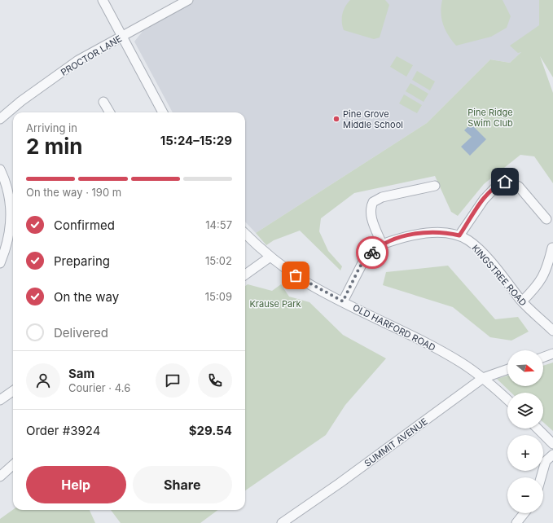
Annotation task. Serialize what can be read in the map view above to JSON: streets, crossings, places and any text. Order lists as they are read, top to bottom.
{
  "streets": {
    "street": [
      "PROCTOR LANE",
      "KINGSTREE ROAD",
      "OLD HARFORD ROAD",
      "SUMMIT AVENUE"
    ]
  },
  "crossings": [
    ["OLD HARFORD ROAD", "SUMMIT AVENUE"]
  ],
  "parks": ["Pine Ridge Swim Club", "Krause Park"],
  "places": ["Pine Grove Middle School"],
  "north": "right",
  "page": {
    "heading": ["2 min", "Arriving in", "15:24–15:29"],
    "panel": [
      "Sam",
      "Courier · 4.6",
      "Order #3924",
      "$29.54"
    ],
    "bar": "On the way · 190 m",
    "list": [
      ["Confirmed", "14:57"],
      ["Preparing", "15:02"],
      ["On the way", "15:09"],
      "Delivered"
    ],
    "map_buttons": ["+", "−"],
    "buttons": ["Help", "Share"]
  }
}
